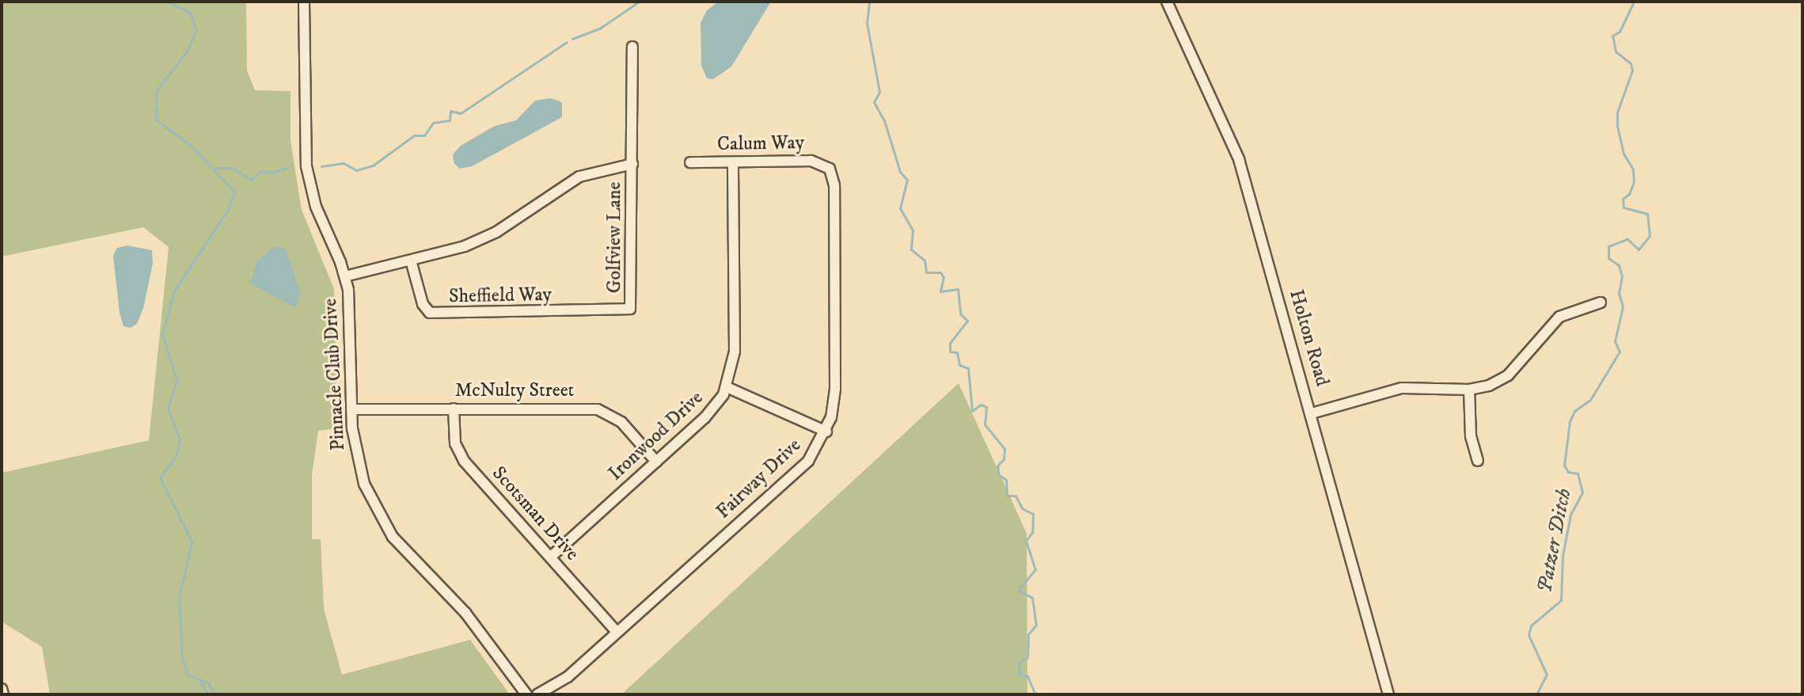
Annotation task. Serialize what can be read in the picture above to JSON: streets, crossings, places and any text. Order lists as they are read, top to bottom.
{
  "streets": {
    "street": [
      "Calum Way",
      "Golfview Lane",
      "Sheffield Way",
      "Holton Road",
      "Pinnacle Club Drive",
      "McNulty Street",
      "Ironwood Drive",
      "Fairway Drive",
      "Scotsman Drive"
    ]
  },
  "crossings": [
    ["Calum Way", "Ironwood Drive"],
    ["Calum Way", "Fairway Drive"],
    ["Golfview Lane", "Sheffield Way"],
    ["Pinnacle Club Drive", "McNulty Street"],
    ["McNulty Street", "Ironwood Drive"],
    ["McNulty Street", "Scotsman Drive"],
    ["Ironwood Drive", "Scotsman Drive"],
    ["Fairway Drive", "Scotsman Drive"]
  ],
  "water": ["Patzer Ditch"]
}
